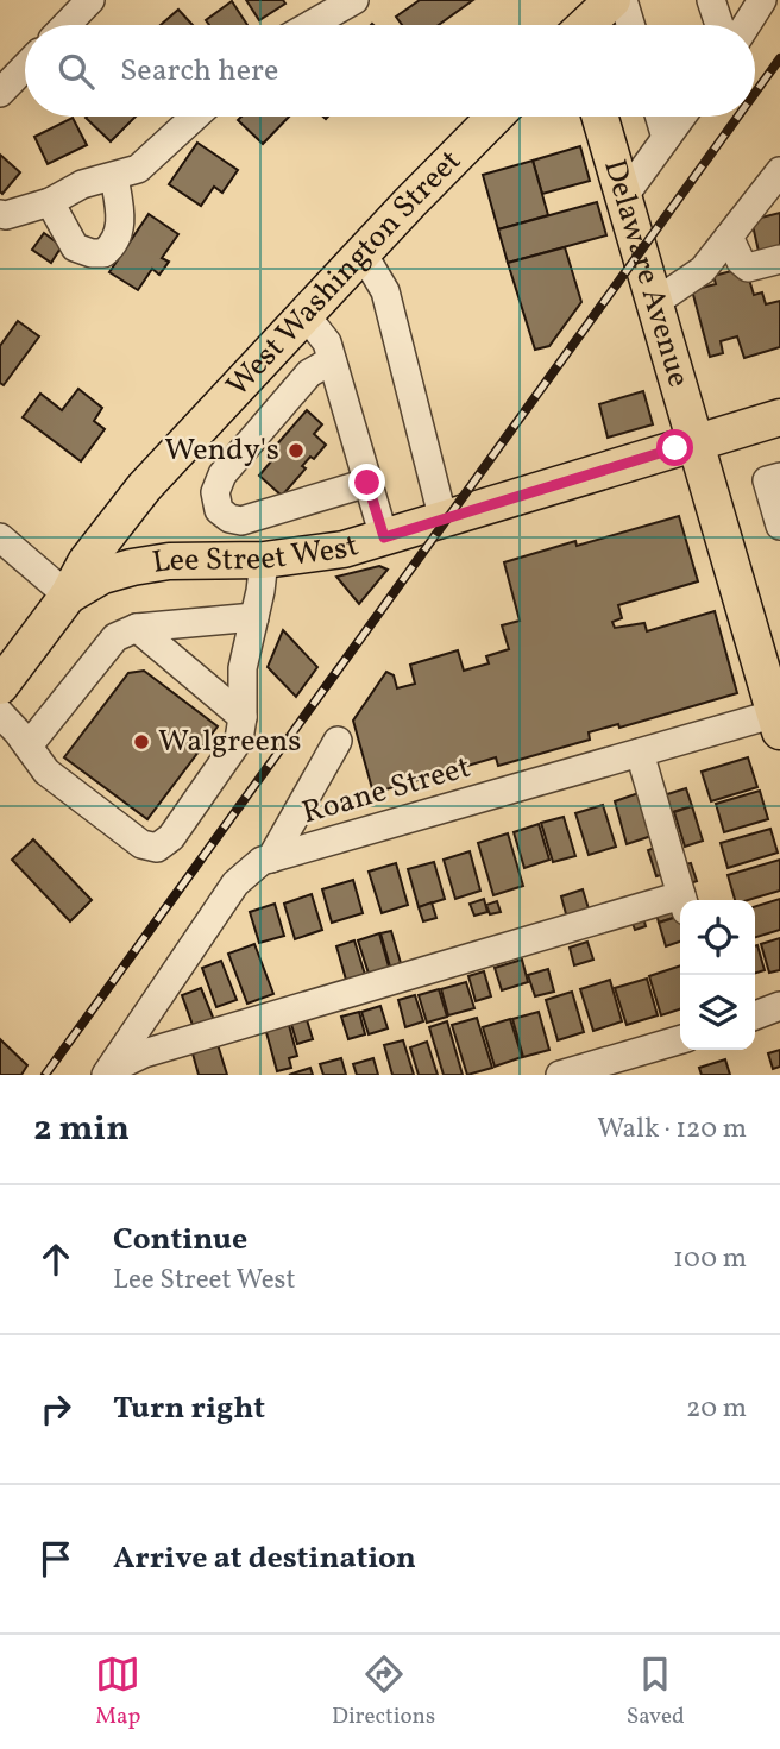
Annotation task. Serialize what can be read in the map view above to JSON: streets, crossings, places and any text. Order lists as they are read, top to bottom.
{
  "streets": {
    "main road": ["Delaware Avenue", "West Washington Street", "Lee Street West"],
    "street": ["Roane Street"]
  },
  "crossings": [
    ["Delaware Avenue", "Lee Street West"],
    ["Delaware Avenue", "Roane Street"],
    ["West Washington Street", "Lee Street West"]
  ],
  "places": ["Wendy's", "Walgreens"],
  "page": {
    "search": "Search here",
    "heading": ["2 min", "Walk · 120 m"],
    "list": [
      ["Continue", "Lee Street West", "100 m"],
      ["Turn right", "20 m"],
      "Arrive at destination"
    ],
    "nav": ["Map", "Directions", "Saved"]
  }
}
